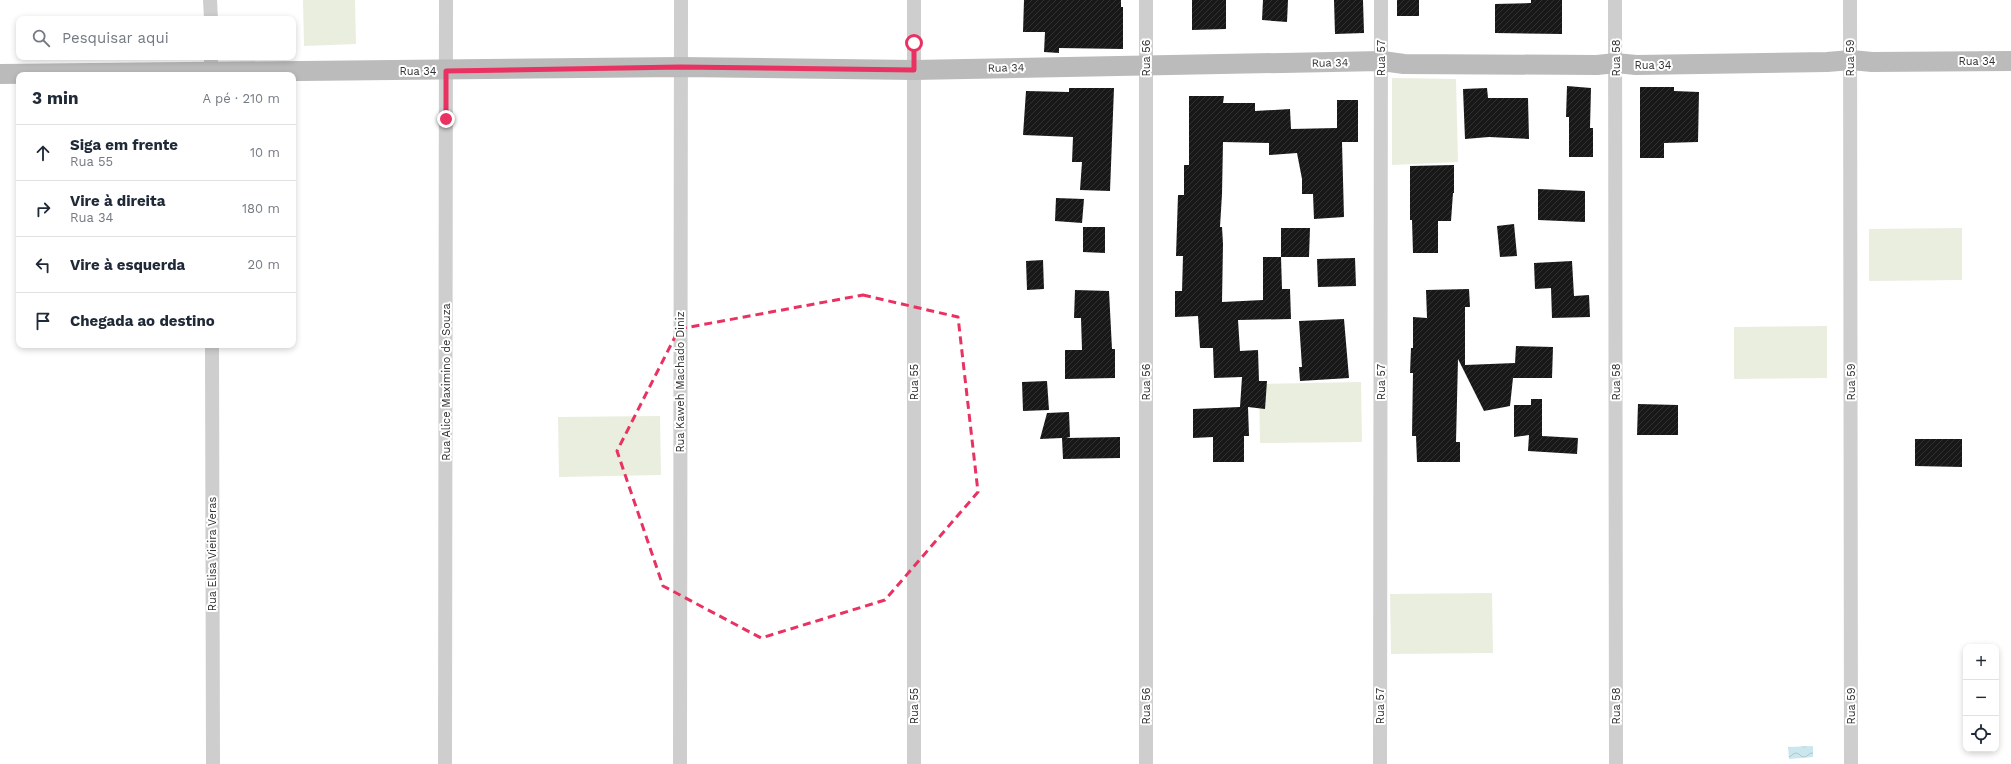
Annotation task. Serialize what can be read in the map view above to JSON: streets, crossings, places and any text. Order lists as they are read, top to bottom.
{
  "streets": {
    "street": [
      "Rua 56",
      "Rua 57",
      "Rua 58",
      "Rua 59",
      "Rua 34",
      "Rua Alice Maximino de Souza",
      "Rua Kaweh Machado Diniz",
      "Rua 55",
      "Rua Elisa Vieira Veras"
    ]
  },
  "crossings": [
    ["Rua 56", "Rua 34"],
    ["Rua 57", "Rua 34"],
    ["Rua 58", "Rua 34"],
    ["Rua 59", "Rua 34"],
    ["Rua 34", "Rua Alice Maximino de Souza"],
    ["Rua 34", "Rua Kaweh Machado Diniz"],
    ["Rua 34", "Rua 55"]
  ],
  "page": {
    "search": "Pesquisar aqui",
    "heading": ["3 min", "A pé · 210 m"],
    "list": [
      ["Siga em frente", "Rua 55", "10 m"],
      ["Vire à direita", "Rua 34", "180 m"],
      ["Vire à esquerda", "20 m"],
      "Chegada ao destino"
    ],
    "map_buttons": ["+", "−"]
  }
}
